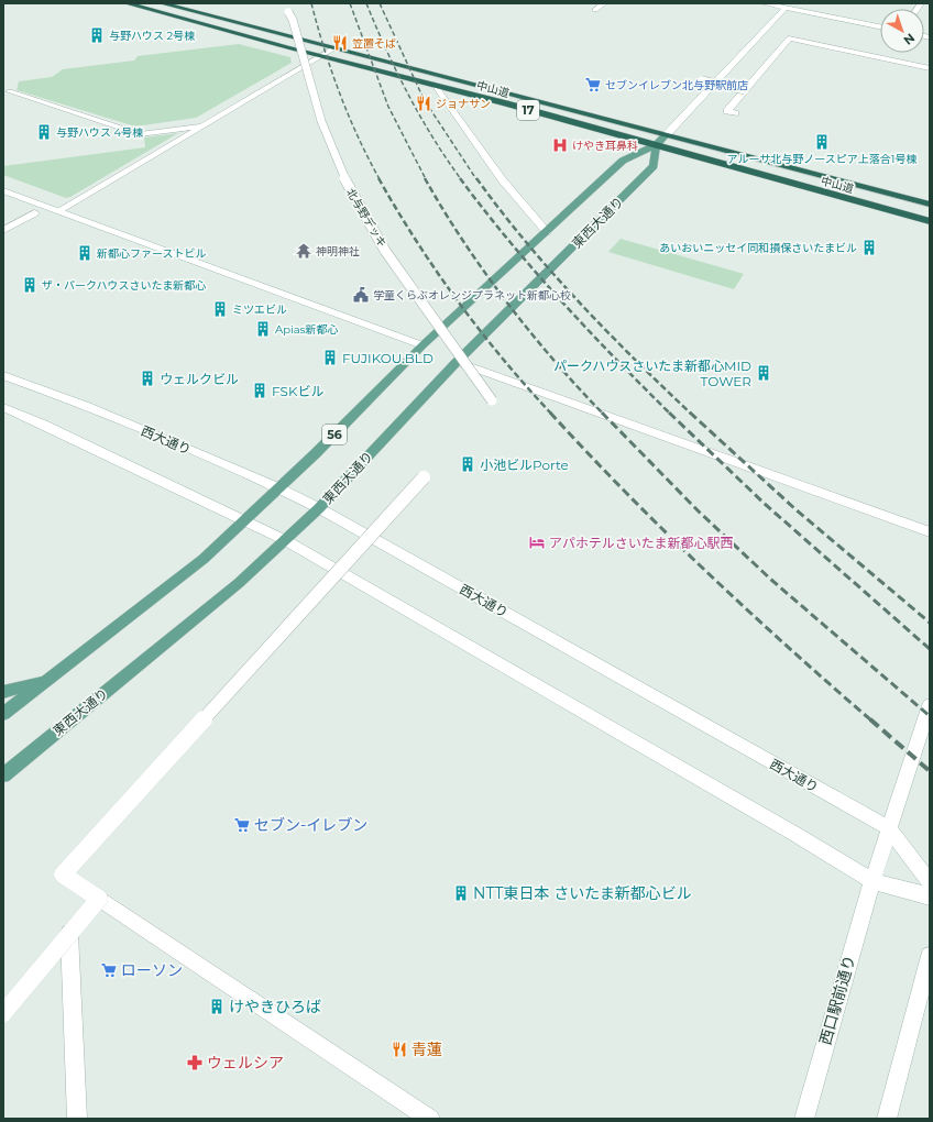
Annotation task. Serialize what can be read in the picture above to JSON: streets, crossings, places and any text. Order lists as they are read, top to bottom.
{
  "streets": {
    "highway": ["中山道", "17"],
    "main road": ["東西大通り", "56"],
    "street": ["北与野デッキ", "西大通り", "西口駅前通り"]
  },
  "crossings": [
    ["中山道", "東西大通り"],
    ["東西大通り", "西大通り"],
    ["西大通り", "西口駅前通り"]
  ],
  "places": {
    "building": [
      "与野ハウス 2号棟",
      "与野ハウス 4号棟",
      "アルーサ北与野ノースピア上落合1号棟",
      "あいおいニッセイ同和損保さいたまビル",
      "新都心ファーストビル",
      "ザ・パークハウスさいたま新都心",
      "ミツエビル",
      "Apias新都心",
      "FUJIKOU.BLD",
      "パークハウスさいたま新都心MID TOWER",
      "ウェルクビル",
      "FSKビル",
      "小池ビルPorte",
      "NTT東日本 さいたま新都心ビル",
      "けやきひろば"
    ],
    "restaurant": ["笠置そば", "ジョナサン", "青蓮"],
    "supermarket": ["セブンイレブン北与野駅前店", "セブン-イレブン", "ローソン"],
    "hospital": ["けやき耳鼻科"],
    "temple": ["神明神社"],
    "public building": ["学童くらぶオレンジプラネット新都心校"],
    "hotel": ["アパホテルさいたま新都心駅西"],
    "pharmacy": ["ウェルシア"]
  },
  "north": "bottom right"
}
